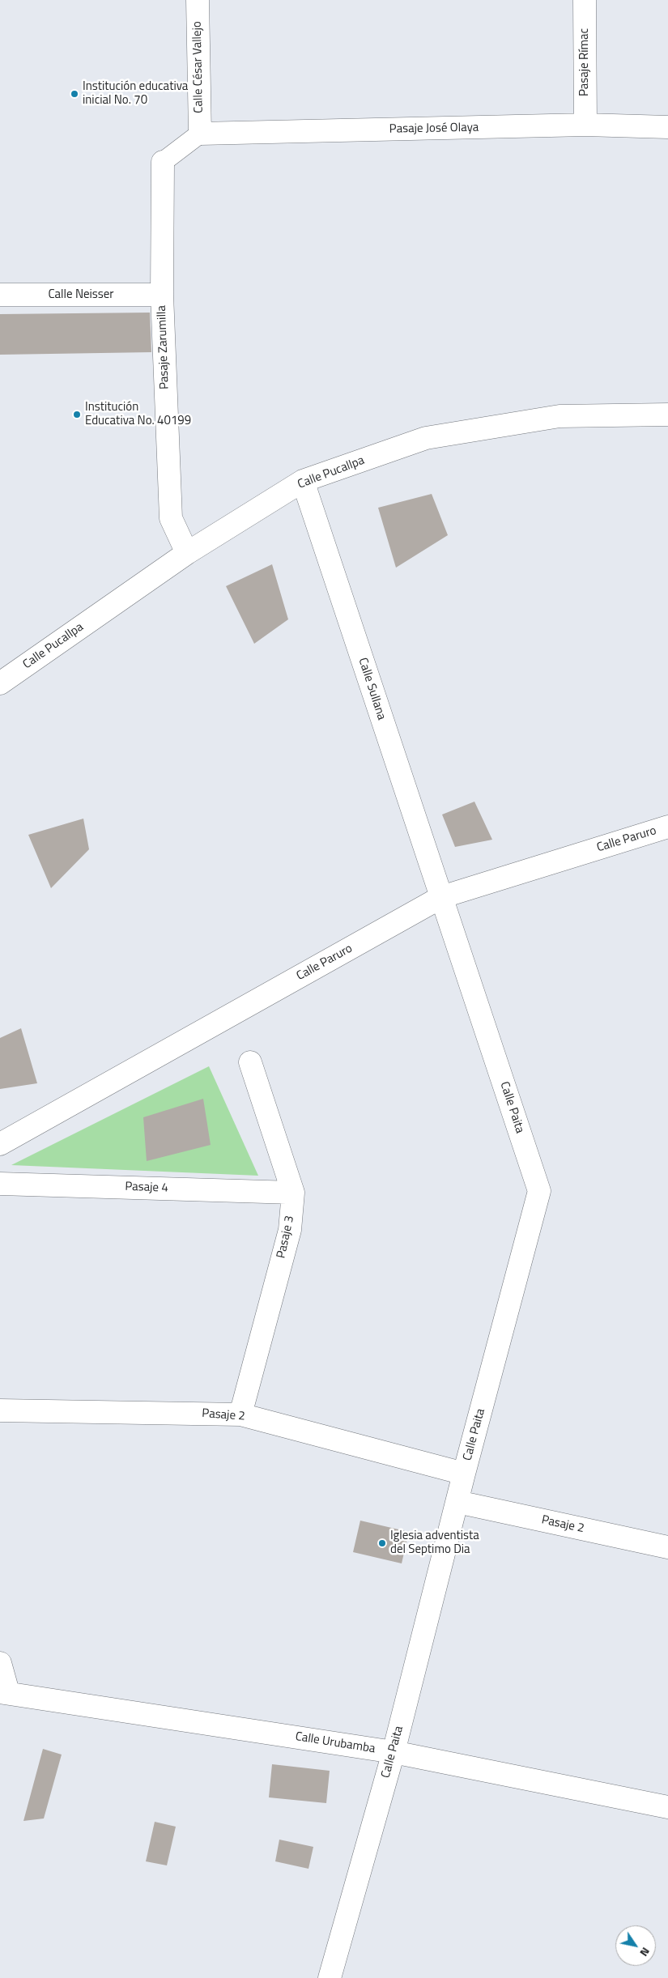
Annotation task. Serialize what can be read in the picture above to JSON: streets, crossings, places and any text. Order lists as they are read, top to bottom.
{
  "streets": {
    "street": [
      "Pasaje Rímac",
      "Calle César Vallejo",
      "Pasaje José Olaya",
      "Calle Neisser",
      "Pasaje Zarumilla",
      "Calle Pucallpa",
      "Calle Sullana",
      "Calle Paruro",
      "Calle Paita",
      "Pasaje 4",
      "Pasaje 3",
      "Pasaje 2",
      "Calle Urubamba"
    ]
  },
  "crossings": [
    ["Pasaje Rímac", "Pasaje José Olaya"],
    ["Calle César Vallejo", "Pasaje José Olaya"],
    ["Calle Neisser", "Pasaje Zarumilla"],
    ["Pasaje Zarumilla", "Calle Pucallpa"],
    ["Calle Pucallpa", "Calle Sullana"],
    ["Calle Sullana", "Calle Paruro"],
    ["Calle Sullana", "Calle Paita"],
    ["Calle Paruro", "Calle Paita"],
    ["Calle Paita", "Pasaje 2"],
    ["Calle Paita", "Calle Urubamba"],
    ["Pasaje 4", "Pasaje 3"],
    ["Pasaje 3", "Pasaje 2"]
  ],
  "places": ["Institución educativa inicial No. 70", "Institución Educativa No. 40199", "Iglesia adventista del Septimo Dia"],
  "north": "bottom right"
}
